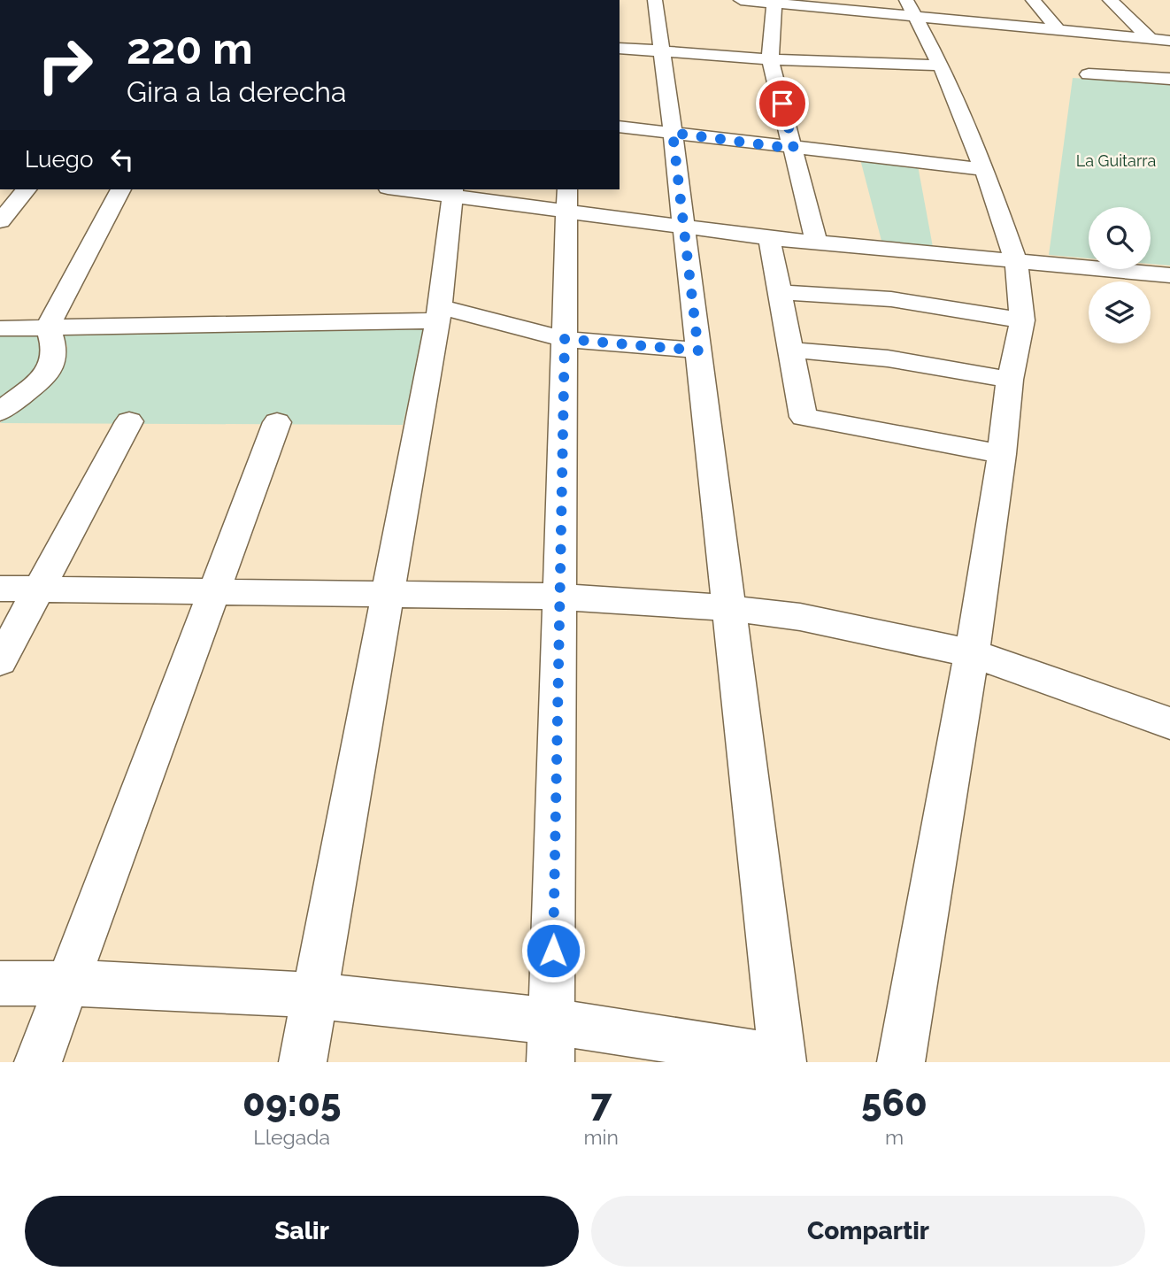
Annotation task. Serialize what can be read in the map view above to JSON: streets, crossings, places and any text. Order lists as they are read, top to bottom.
{
  "parks": ["La Guitarra"],
  "page": {
    "turn": ["220 m", "Gira a la derecha"],
    "then": "Luego",
    "eta": [
      "09:05",
      "Llegada",
      "7",
      "min",
      "560",
      "m"
    ],
    "buttons": ["Salir", "Compartir"]
  }
}
